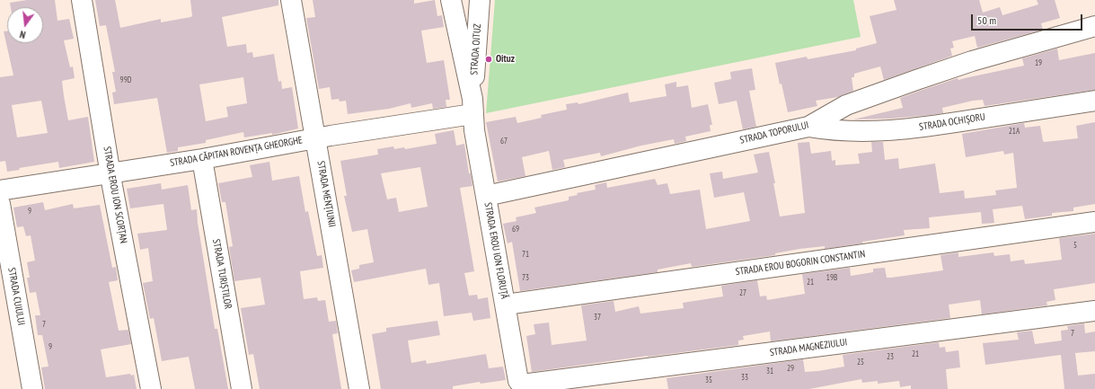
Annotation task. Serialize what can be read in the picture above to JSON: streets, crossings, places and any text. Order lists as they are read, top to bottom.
{
  "streets": {
    "street": [
      "STRADA OITUZ",
      "STRADA OCHIȘORU",
      "STRADA TOPORULUI",
      "STRADA CĂPITAN ROVENȚA GHEORGHE",
      "STRADA MENȚIUNII",
      "STRADA EROU ION SCORȚAN",
      "STRADA EROU ION FLORUȚĂ",
      "STRADA EROU BOGORIN CONSTANTIN",
      "STRADA TURIȘTILOR",
      "STRADA CUIULUI",
      "STRADA MAGNEZIULUI"
    ]
  },
  "crossings": [
    ["STRADA OITUZ", "STRADA CĂPITAN ROVENȚA GHEORGHE"],
    ["STRADA OITUZ", "STRADA EROU ION FLORUȚĂ"],
    ["STRADA OCHIȘORU", "STRADA TOPORULUI"],
    ["STRADA TOPORULUI", "STRADA EROU ION FLORUȚĂ"],
    ["STRADA CĂPITAN ROVENȚA GHEORGHE", "STRADA MENȚIUNII"],
    ["STRADA CĂPITAN ROVENȚA GHEORGHE", "STRADA EROU ION SCORȚAN"],
    ["STRADA CĂPITAN ROVENȚA GHEORGHE", "STRADA EROU ION FLORUȚĂ"],
    ["STRADA CĂPITAN ROVENȚA GHEORGHE", "STRADA TURIȘTILOR"],
    ["STRADA EROU ION FLORUȚĂ", "STRADA EROU BOGORIN CONSTANTIN"],
    ["STRADA EROU ION FLORUȚĂ", "STRADA MAGNEZIULUI"]
  ],
  "places": ["Oituz"],
  "house_numbers": [
    "19",
    "99D",
    "21A",
    "67",
    "9",
    "69",
    "5",
    "71",
    "73",
    "19B",
    "21",
    "27",
    "37",
    "7",
    "7",
    "9",
    "21",
    "23",
    "25",
    "29",
    "31",
    "33",
    "35"
  ],
  "scale_bar": "50 m",
  "north": "bottom"
}
